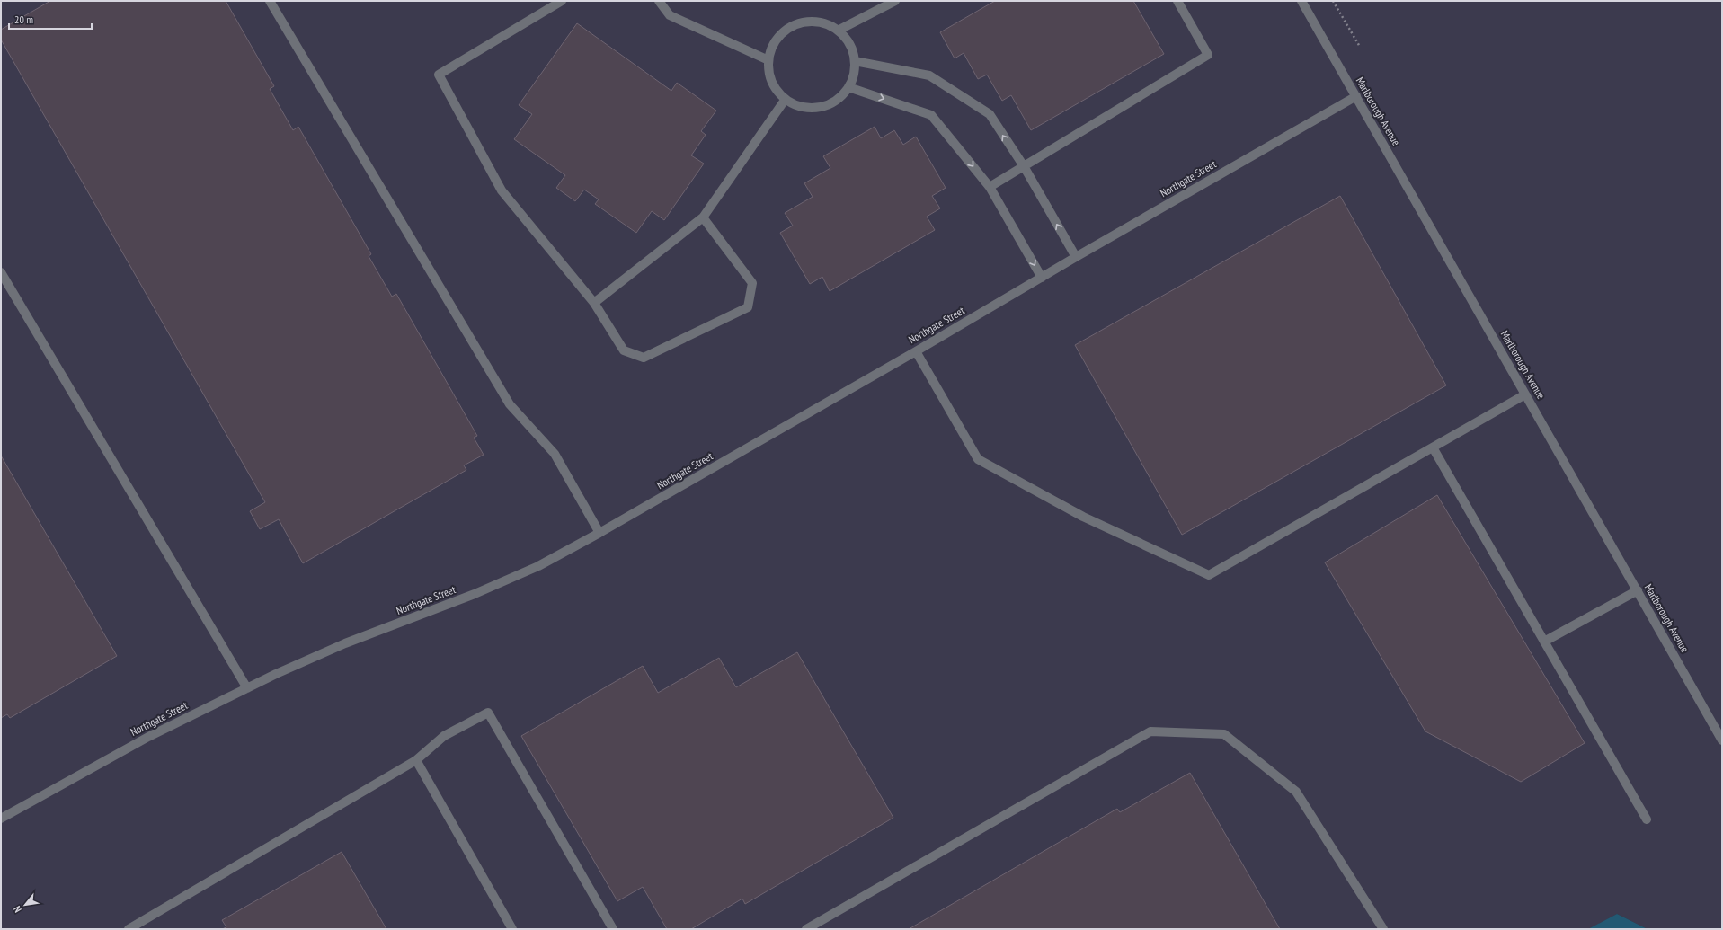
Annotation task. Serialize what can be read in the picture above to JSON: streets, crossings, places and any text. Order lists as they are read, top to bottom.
{
  "streets": {
    "street": ["Marlborough Avenue", "Northgate Street"]
  },
  "crossings": [
    ["Marlborough Avenue", "Northgate Street"]
  ],
  "scale_bar": "20 m",
  "north": "bottom left"
}
